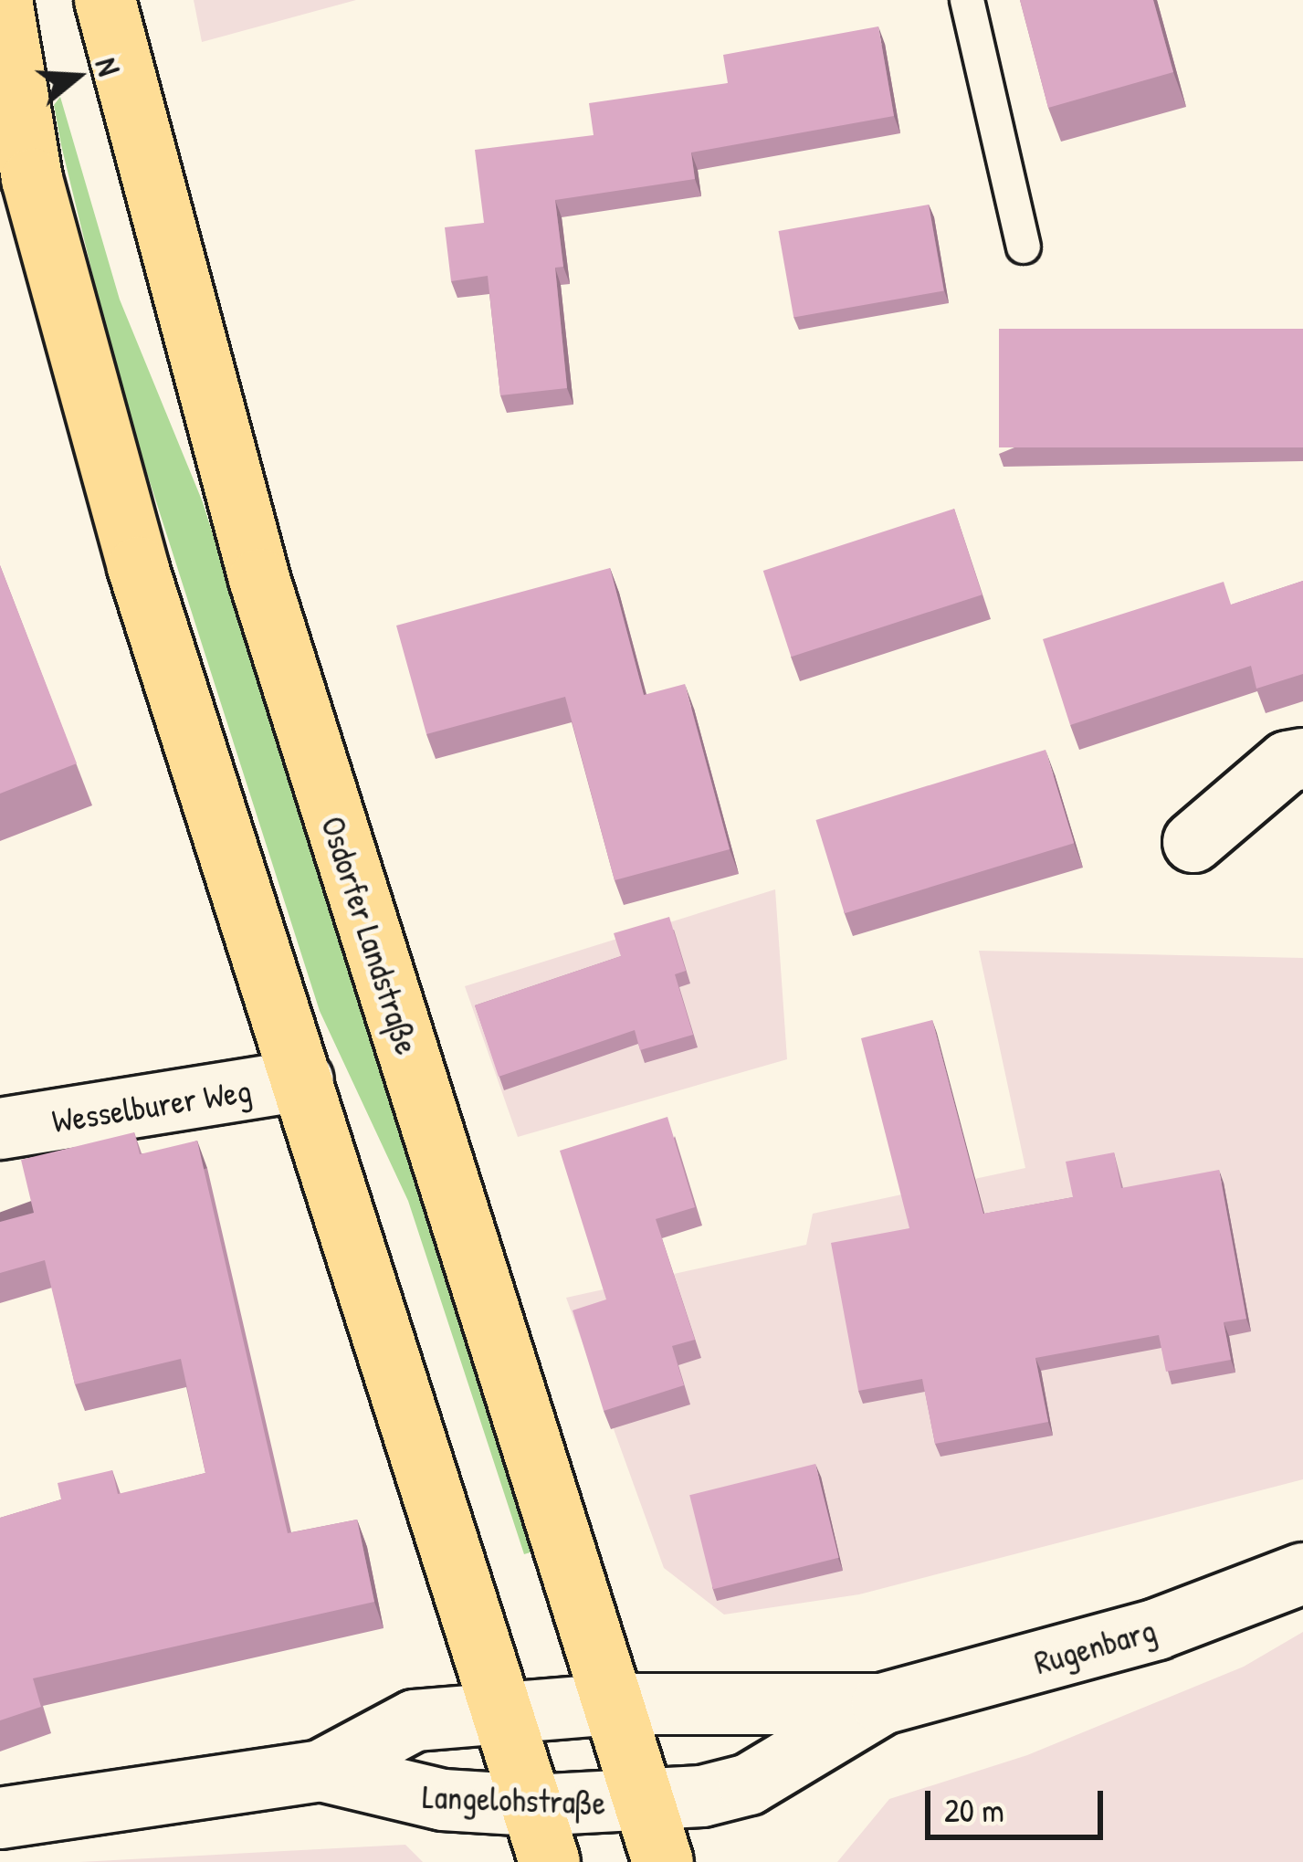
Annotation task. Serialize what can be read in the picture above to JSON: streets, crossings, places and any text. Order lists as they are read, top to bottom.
{
  "streets": {
    "main road": ["Osdorfer Landstraße"],
    "street": ["Wesselburer Weg", "Rugenbarg", "Langelohstraße"]
  },
  "crossings": [
    ["Osdorfer Landstraße", "Rugenbarg"],
    ["Osdorfer Landstraße", "Langelohstraße"],
    ["Rugenbarg", "Langelohstraße"]
  ],
  "scale_bar": "20 m",
  "north": "right"
}
